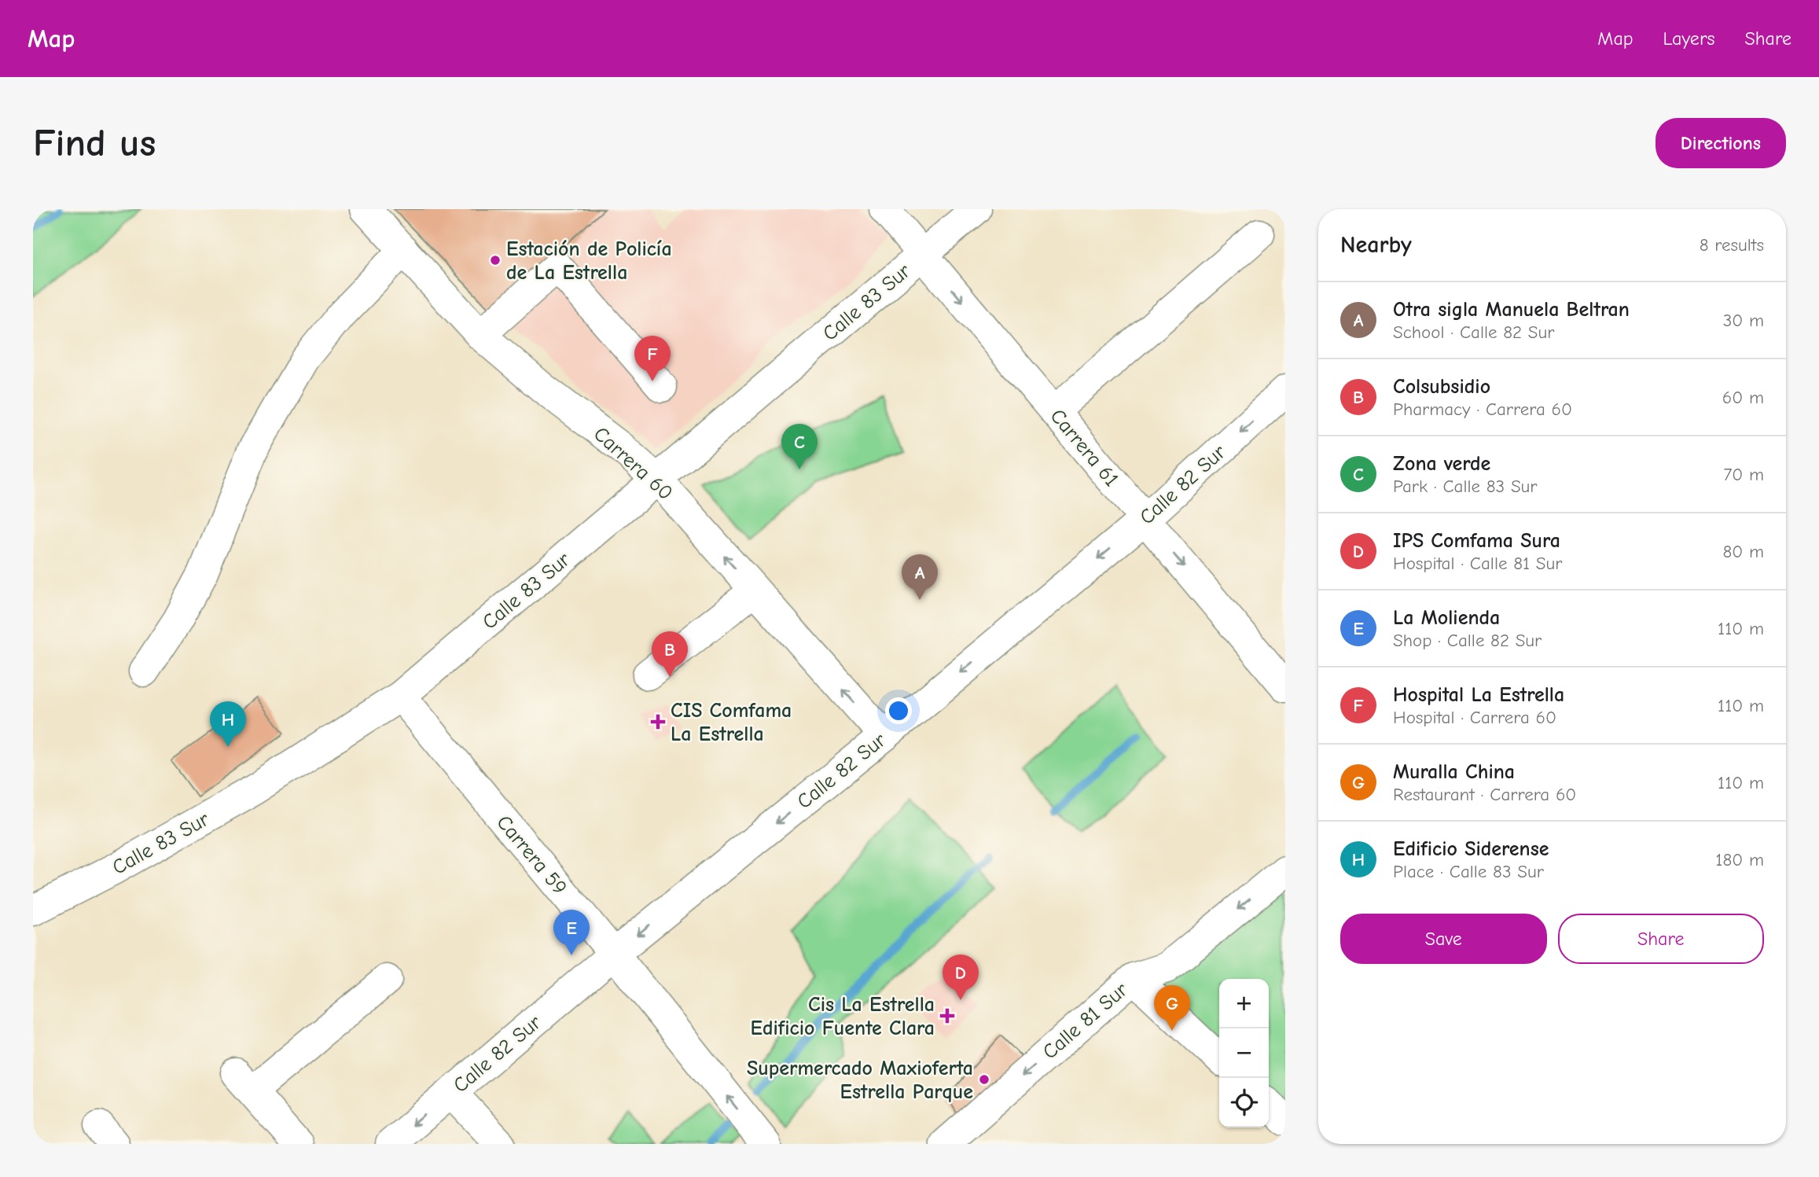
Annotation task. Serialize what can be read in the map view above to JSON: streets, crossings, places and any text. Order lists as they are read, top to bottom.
{
  "streets": {
    "street": [
      "Calle 83 Sur",
      "Carrera 61",
      "Carrera 60",
      "Calle 82 Sur",
      "Carrera 59",
      "Calle 81 Sur"
    ]
  },
  "crossings": [
    ["Calle 83 Sur", "Carrera 61"],
    ["Calle 83 Sur", "Carrera 60"],
    ["Calle 83 Sur", "Carrera 59"],
    ["Carrera 61", "Calle 82 Sur"],
    ["Carrera 60", "Calle 82 Sur"],
    ["Calle 82 Sur", "Carrera 59"]
  ],
  "one_way": [
    "Carrera 61",
    "Carrera 60",
    "Carrera 59",
    "Calle 81 Sur"
  ],
  "places": {
    "other": ["Estación de Policía de La Estrella", "Supermercado Maxioferta Estrella Parque"],
    "health": ["CIS Comfama La Estrella", "Cis La Estrella Edificio Fuente Clara"]
  },
  "page": {
    "header": "Map",
    "nav": ["Map", "Layers", "Share"],
    "buttons": [
      "Directions",
      ["Save", "Share"]
    ],
    "title": "Find us",
    "heading": ["Nearby", "8 results"],
    "list": [
      {
        "mark": "A",
        "name": "Otra sigla Manuela Beltran",
        "note": "School · Calle 82 Sur",
        "value": "30 m"
      },
      {
        "mark": "B",
        "name": "Colsubsidio",
        "note": "Pharmacy · Carrera 60",
        "value": "60 m"
      },
      {
        "mark": "C",
        "name": "Zona verde",
        "note": "Park · Calle 83 Sur",
        "value": "70 m"
      },
      {
        "mark": "D",
        "name": "IPS Comfama Sura",
        "note": "Hospital · Calle 81 Sur",
        "value": "80 m"
      },
      {
        "mark": "E",
        "name": "La Molienda",
        "note": "Shop · Calle 82 Sur",
        "value": "110 m"
      },
      {
        "mark": "F",
        "name": "Hospital La Estrella",
        "note": "Hospital · Carrera 60",
        "value": "110 m"
      },
      {
        "mark": "G",
        "name": "Muralla China",
        "note": "Restaurant · Carrera 60",
        "value": "110 m"
      },
      {
        "mark": "H",
        "name": "Edificio Siderense",
        "note": "Place · Calle 83 Sur",
        "value": "180 m"
      }
    ],
    "pins": [
      "F",
      "C",
      "A",
      "B",
      "H",
      "E",
      "D",
      "G"
    ],
    "map_buttons": ["+", "−"]
  }
}
